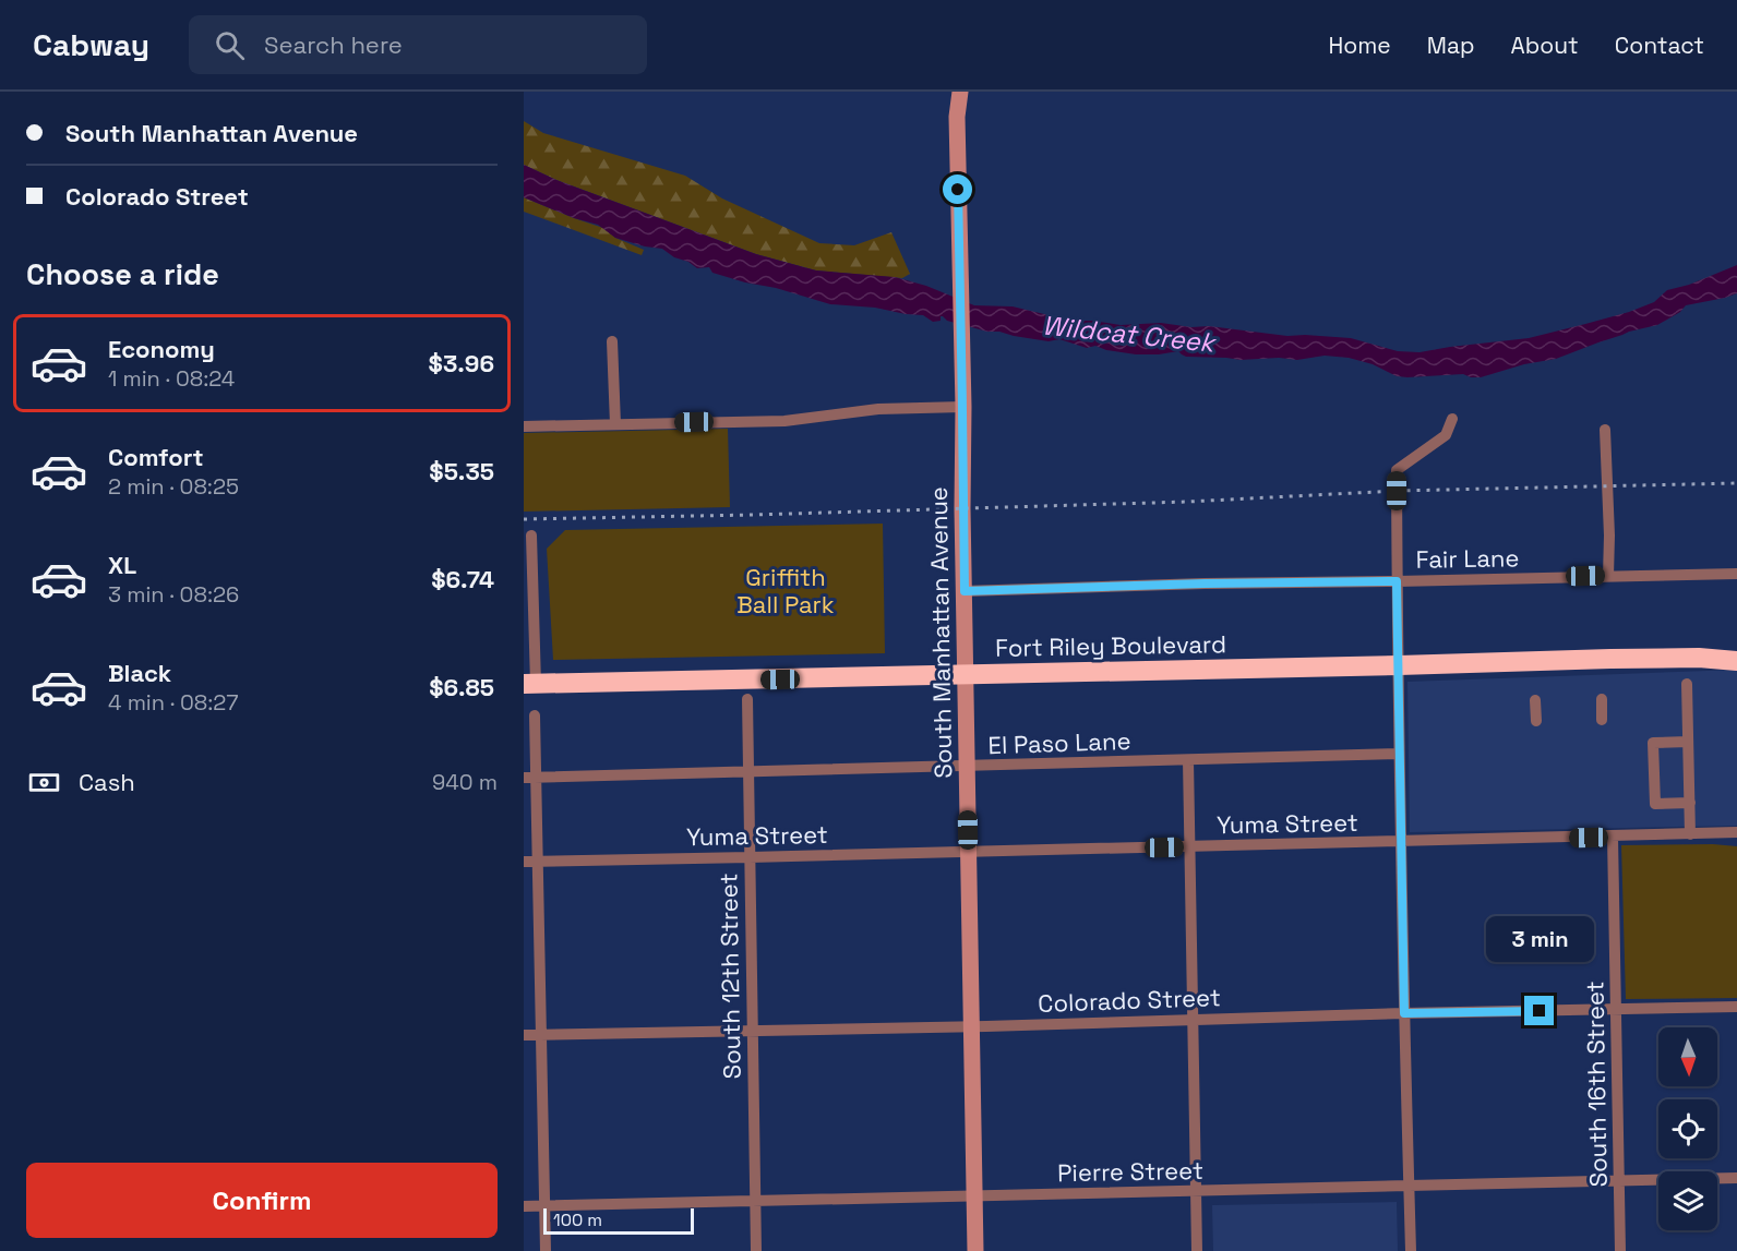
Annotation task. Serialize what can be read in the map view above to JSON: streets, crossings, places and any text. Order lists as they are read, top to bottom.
{
  "streets": {
    "highway": ["Fort Riley Boulevard"],
    "street": [
      "Fair Lane",
      "South Manhattan Avenue",
      "El Paso Lane",
      "Yuma Street",
      "South 12th Street",
      "Colorado Street",
      "South 16th Street",
      "Pierre Street"
    ]
  },
  "crossings": [
    ["Fair Lane", "South Manhattan Avenue"],
    ["South Manhattan Avenue", "Fort Riley Boulevard"],
    ["South Manhattan Avenue", "El Paso Lane"],
    ["South Manhattan Avenue", "Yuma Street"],
    ["South Manhattan Avenue", "Colorado Street"],
    ["South Manhattan Avenue", "Pierre Street"],
    ["El Paso Lane", "South 12th Street"],
    ["Yuma Street", "South 12th Street"],
    ["Yuma Street", "South 16th Street"],
    ["South 12th Street", "Colorado Street"],
    ["South 12th Street", "Pierre Street"],
    ["Colorado Street", "South 16th Street"],
    ["South 16th Street", "Pierre Street"]
  ],
  "water": ["Wildcat Creek"],
  "parks": ["Griffith Ball Park"],
  "scale_bar": "100 m",
  "north": "bottom",
  "page": {
    "header": "Cabway",
    "search": "Search here",
    "nav": [
      "Home",
      "Map",
      "About",
      "Contact"
    ],
    "banner": ["South Manhattan Avenue", "Colorado Street"],
    "heading": "Choose a ride",
    "list": [
      {
        "name": "Economy",
        "note": "1 min · 08:24",
        "value": "$3.96"
      },
      {
        "name": "Comfort",
        "note": "2 min · 08:25",
        "value": "$5.35"
      },
      {
        "name": "XL",
        "note": "3 min · 08:26",
        "value": "$6.74"
      },
      {
        "name": "Black",
        "note": "4 min · 08:27",
        "value": "$6.85"
      }
    ],
    "pay": ["Cash", "940 m"],
    "bubble": "3 min",
    "buttons": "Confirm",
    "scale": "100 m"
  }
}
